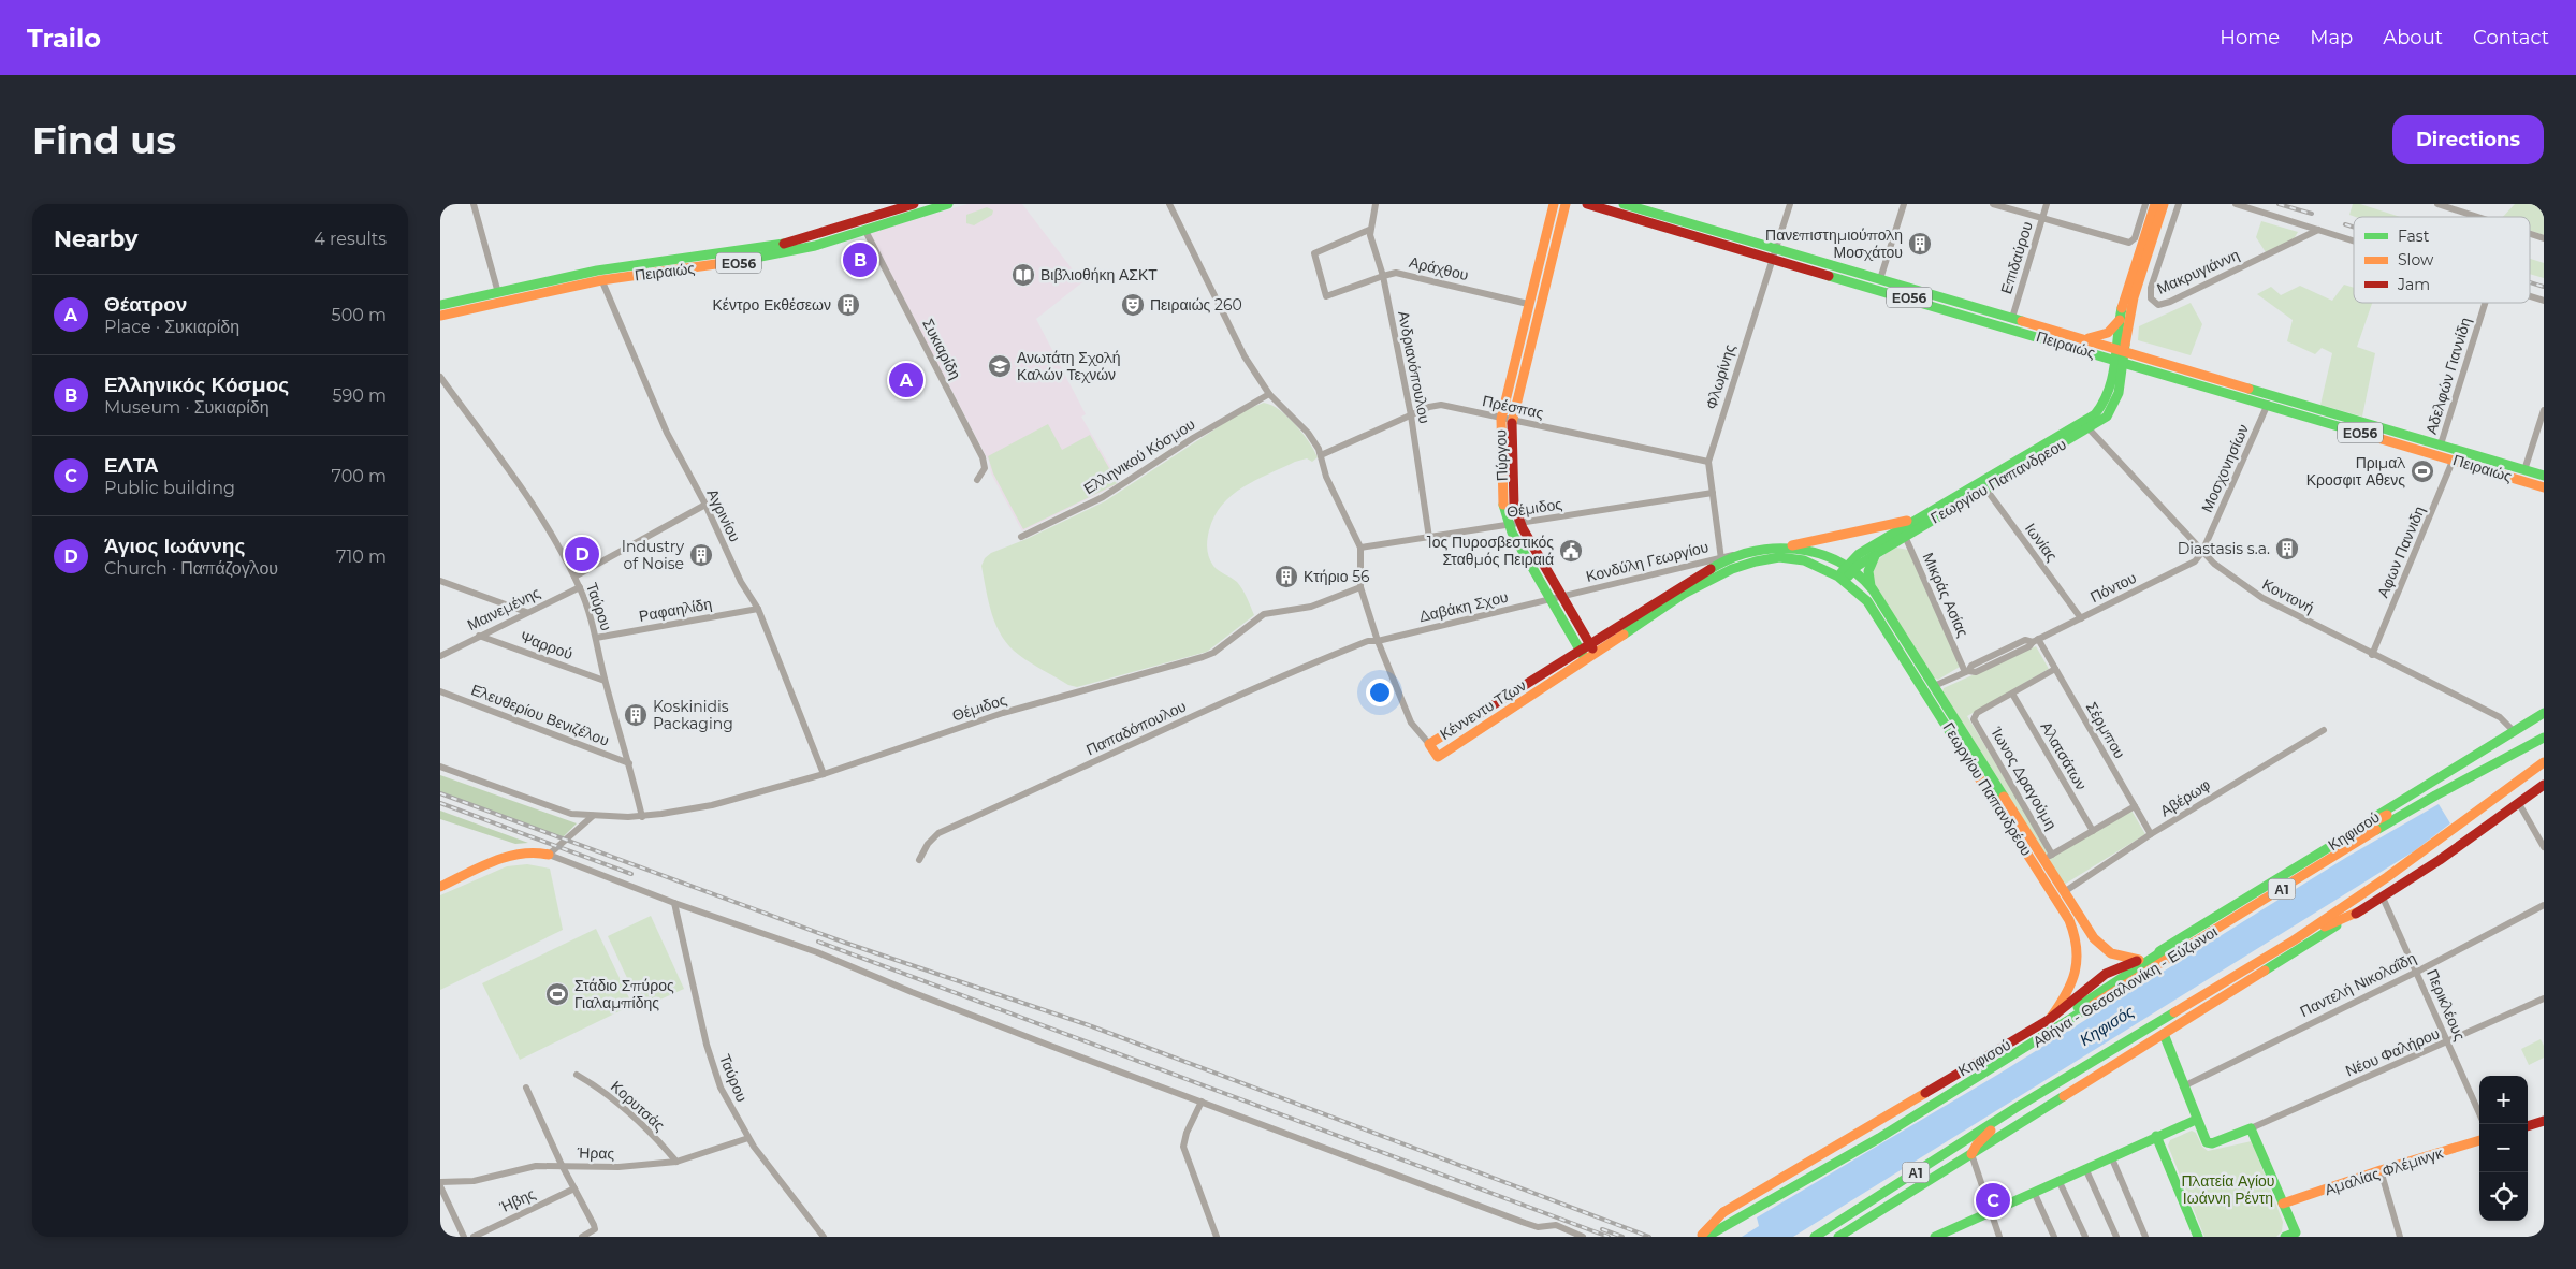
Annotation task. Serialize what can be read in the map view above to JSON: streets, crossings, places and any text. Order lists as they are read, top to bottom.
{
  "streets": {
    "main road": [
      "ΕΟ56",
      "Πειραιώς",
      "Πύργου",
      "Γεωργίου Παπανδρεου",
      "Κέννεντυ Τζων",
      "Γεωργίου Παπανδρέου",
      "Κηφισού",
      "Α1",
      "Αθήνα - Θεσσαλονίκη - Εύζωνοι",
      "Αμαλίας Φλέμινγκ"
    ],
    "street": [
      "Επιδαύρου",
      "Αράχθου",
      "Μακρυγιάννη",
      "Συκιαρίδη",
      "Ανδριανόπουλου",
      "Αδελφών Γιαννίδη",
      "Φλωρίνης",
      "Πρέσπας",
      "Ελληνικού Κόσμου",
      "Μοσχονησίων",
      "Θέμιδος",
      "Αγρινίου",
      "Ιωνίας",
      "Αφων Παννιδη",
      "Κονδύλη Γεωργίου",
      "Πόντου",
      "Μικράς Ασίας",
      "Κοντονή",
      "Ταύρου",
      "Δαβάκη Σχου",
      "Μαινεμένης",
      "Ραφαηλίδη",
      "Ψαρρού",
      "Ελευθερίου Βενιζέλου",
      "Παπαδόπουλου",
      "Σέρμπου",
      "Αλατσάτων",
      "Ίωνος Δραγούμη",
      "Αβέρωφ",
      "Παντελή Νικολαΐδη",
      "Περικλέους",
      "Νέου Φαλήρου",
      "Κορυτσάς",
      "Ήρας",
      "Ήβης"
    ]
  },
  "crossings": [
    ["Επιδαύρου", "Πειραιώς"],
    ["Αράχθου", "Ανδριανόπουλου"],
    ["Αράχθου", "Πύργου"],
    ["Πειραιώς", "Συκιαρίδη"],
    ["Πειραιώς", "Αδελφών Γιαννίδη"],
    ["Πειραιώς", "Φλωρίνης"],
    ["Πειραιώς", "Μοσχονησίων"],
    ["Πειραιώς", "Γεωργίου Παπανδρεου"],
    ["Πειραιώς", "Αγρινίου"],
    ["Πειραιώς", "Αφων Παννιδη"],
    ["Ανδριανόπουλου", "Πρέσπας"],
    ["Ανδριανόπουλου", "Θέμιδος"],
    ["Φλωρίνης", "Πρέσπας"],
    ["Φλωρίνης", "Θέμιδος"],
    ["Φλωρίνης", "Κονδύλη Γεωργίου"],
    ["Φλωρίνης", "Κέννεντυ Τζων"],
    ["Πρέσπας", "Πύργου"],
    ["Πύργου", "Θέμιδος"],
    ["Πύργου", "Κονδύλη Γεωργίου"],
    ["Πύργου", "Δαβάκη Σχου"],
    ["Πύργου", "Κέννεντυ Τζων"],
    ["Μοσχονησίων", "Πόντου"],
    ["Μοσχονησίων", "Κοντονή"],
    ["Γεωργίου Παπανδρεου", "Ιωνίας"],
    ["Γεωργίου Παπανδρεου", "Μικράς Ασίας"],
    ["Γεωργίου Παπανδρεου", "Κοντονή"],
    ["Γεωργίου Παπανδρεου", "Κέννεντυ Τζων"],
    ["Γεωργίου Παπανδρεου", "Γεωργίου Παπανδρέου"],
    ["Θέμιδος", "Αγρινίου"],
    ["Θέμιδος", "Ταύρου"],
    ["Αγρινίου", "Ραφαηλίδη"],
    ["Ιωνίας", "Πόντου"],
    ["Αφων Παννιδη", "Κοντονή"],
    ["Κονδύλη Γεωργίου", "Δαβάκη Σχου"],
    ["Κονδύλη Γεωργίου", "Κέννεντυ Τζων"],
    ["Πόντου", "Μικράς Ασίας"],
    ["Πόντου", "Κοντονή"],
    ["Πόντου", "Σέρμπου"],
    ["Πόντου", "Γεωργίου Παπανδρέου"],
    ["Κοντονή", "Κηφισού"],
    ["Ταύρου", "Μαινεμένης"],
    ["Ταύρου", "Ραφαηλίδη"],
    ["Ταύρου", "Ψαρρού"],
    ["Ταύρου", "Ελευθερίου Βενιζέλου"],
    ["Ταύρου", "Ήρας"],
    ["Δαβάκη Σχου", "Παπαδόπουλου"],
    ["Μαινεμένης", "Ψαρρού"],
    ["Κέννεντυ Τζων", "Γεωργίου Παπανδρέου"],
    ["Σέρμπου", "Αβέρωφ"],
    ["Αλατσάτων", "Ίωνος Δραγούμη"],
    ["Γεωργίου Παπανδρέου", "Αβέρωφ"],
    ["Γεωργίου Παπανδρέου", "Κηφισού"],
    ["Παντελή Νικολαΐδη", "Περικλέους"],
    ["Περικλέους", "Νέου Φαλήρου"],
    ["Κορυτσάς", "Ήρας"]
  ],
  "water": ["Κηφισός"],
  "parks": ["Πλατεία Αγίου Ιωάννη Ρέντη"],
  "places": {
    "building": [
      "Πανεπιστημιούπολη Μοσχάτου",
      "Κέντρο Εκθέσεων",
      "Diastasis s.a.",
      "Industry of Noise",
      "Κτήριο 56",
      "Koskinidis Packaging"
    ],
    "library": ["Βιβλιοθήκη ΑΣΚΤ"],
    "theatre": ["Πειραιώς 260"],
    "school or university": ["Ανωτάτη Σχολή Καλών Τεχνών"],
    "sports": ["Πριμαλ Κροσφιτ Αθενς", "Στάδιο Σπύρος Γιαλαμπίδης"],
    "public building": ["1ος Πυροσβεστικός Σταθμός Πειραιά"]
  },
  "legend": ["Fast", "Slow", "Jam"],
  "page": {
    "header": "Trailo",
    "nav": [
      "Home",
      "Map",
      "About",
      "Contact"
    ],
    "buttons": "Directions",
    "title": "Find us",
    "heading": ["Nearby", "4 results"],
    "pins": [
      "B",
      "A",
      "D",
      "C"
    ],
    "list": [
      {
        "mark": "A",
        "name": "Θέατρον",
        "note": "Place · Συκιαρίδη",
        "value": "500 m"
      },
      {
        "mark": "B",
        "name": "Ελληνικός Κόσμος",
        "note": "Museum · Συκιαρίδη",
        "value": "590 m"
      },
      {
        "mark": "C",
        "name": "ΕΛΤΑ",
        "note": "Public building",
        "value": "700 m"
      },
      {
        "mark": "D",
        "name": "Άγιος Ιωάννης",
        "note": "Church · Παπάζογλου",
        "value": "710 m"
      }
    ],
    "map_buttons": ["+", "−"]
  }
}
